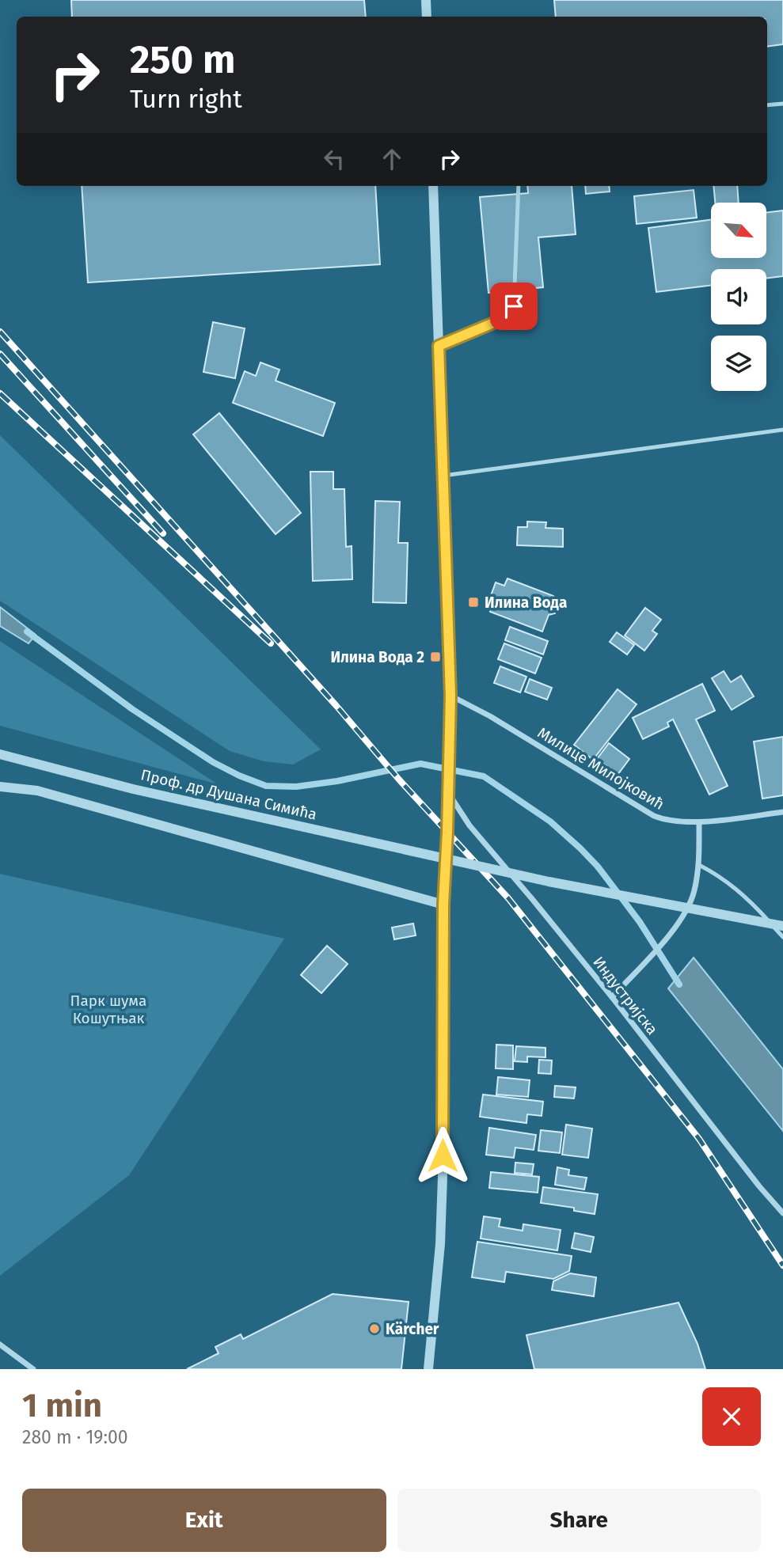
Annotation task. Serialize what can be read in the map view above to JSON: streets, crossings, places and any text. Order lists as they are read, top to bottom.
{
  "streets": {
    "street": ["Милице Милојковић", "Проф. др Душана Симића", "Индустријска"]
  },
  "parks": ["Парк шума Кошутњак"],
  "places": {
    "transit": ["Илина Вода", "Илина Вода 2"],
    "other": ["Kärcher"]
  },
  "north": "bottom right",
  "page": {
    "turn": ["250 m", "Turn right"],
    "heading": ["1 min", "280 m · 19:00"],
    "buttons": ["Exit", "Share"]
  }
}
